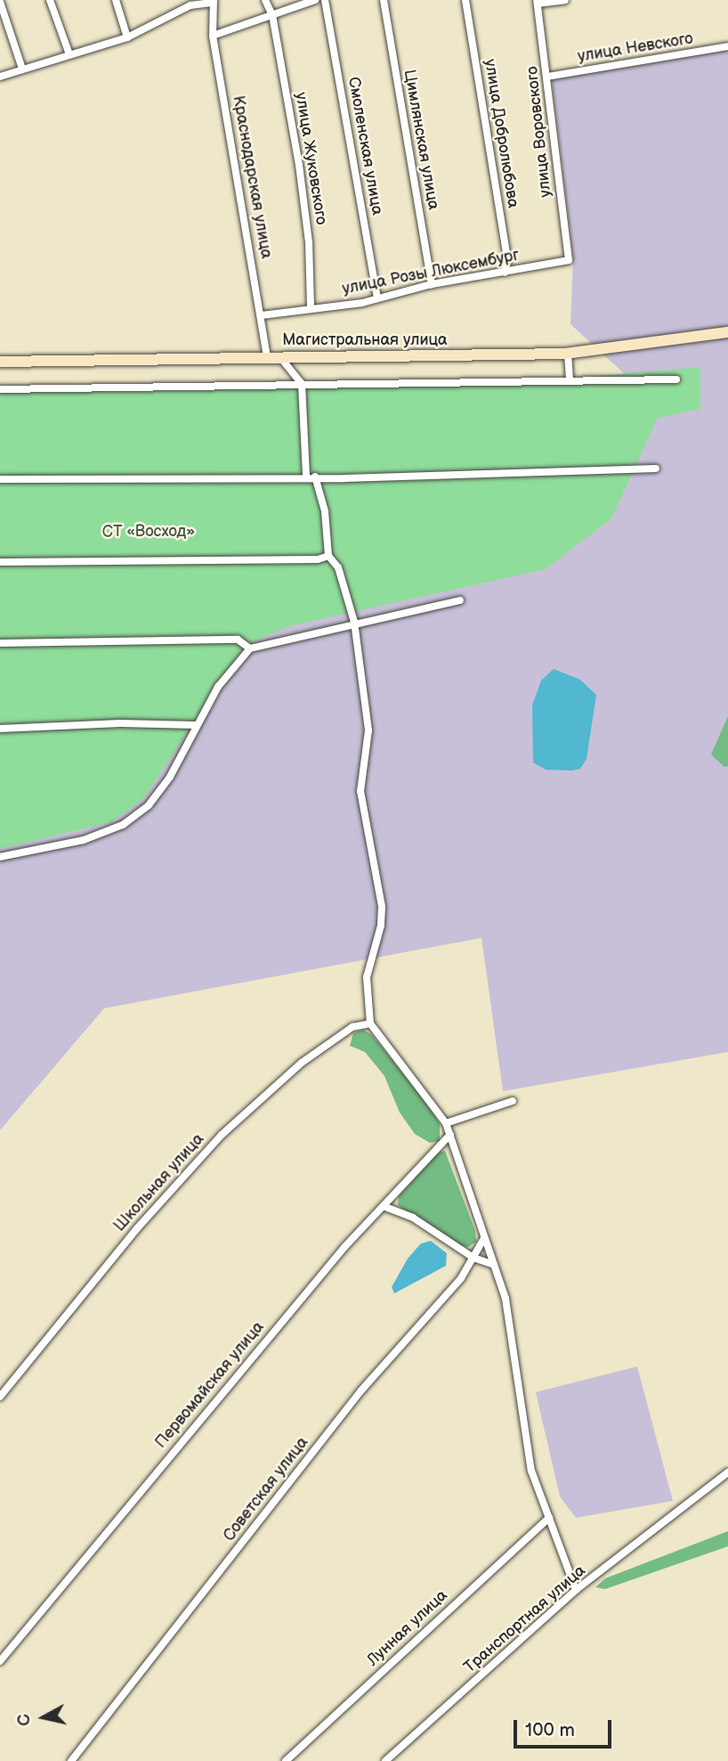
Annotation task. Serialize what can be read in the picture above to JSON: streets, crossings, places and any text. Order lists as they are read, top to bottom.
{
  "streets": {
    "main road": ["Магистральная улица"],
    "street": [
      "улица Невского",
      "улица Воровского",
      "улица Добролюбова",
      "Цимлянская улица",
      "Смоленская улица",
      "улица Жуковского",
      "Краснодарская улица",
      "улица Розы Люксембург",
      "Школьная улица",
      "Первомайская улица",
      "Советская улица",
      "Транспортная улица",
      "Лунная улица"
    ]
  },
  "crossings": [
    ["улица Невского", "улица Воровского"],
    ["улица Воровского", "улица Розы Люксембург"],
    ["улица Добролюбова", "улица Розы Люксембург"],
    ["Цимлянская улица", "улица Розы Люксембург"],
    ["Смоленская улица", "улица Розы Люксембург"],
    ["улица Жуковского", "улица Розы Люксембург"],
    ["Краснодарская улица", "улица Розы Люксембург"],
    ["Краснодарская улица", "Магистральная улица"]
  ],
  "parks": ["СТ «Восход»"],
  "scale_bar": "100 m",
  "north": "left"
}
